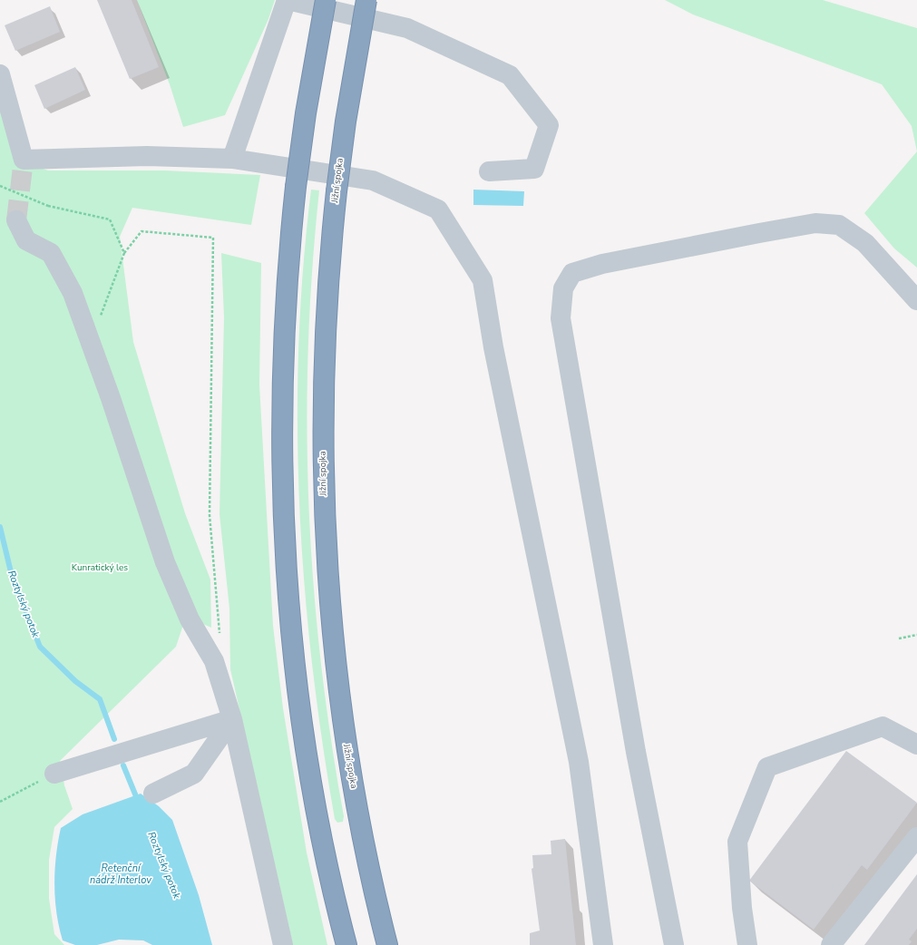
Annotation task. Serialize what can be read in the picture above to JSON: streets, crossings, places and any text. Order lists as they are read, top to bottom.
{
  "streets": {
    "highway": ["Jižní spojka"]
  },
  "water": ["Roztylský potok", "Retenční nádrž Interlov"],
  "parks": ["Kunratický les"]
}
